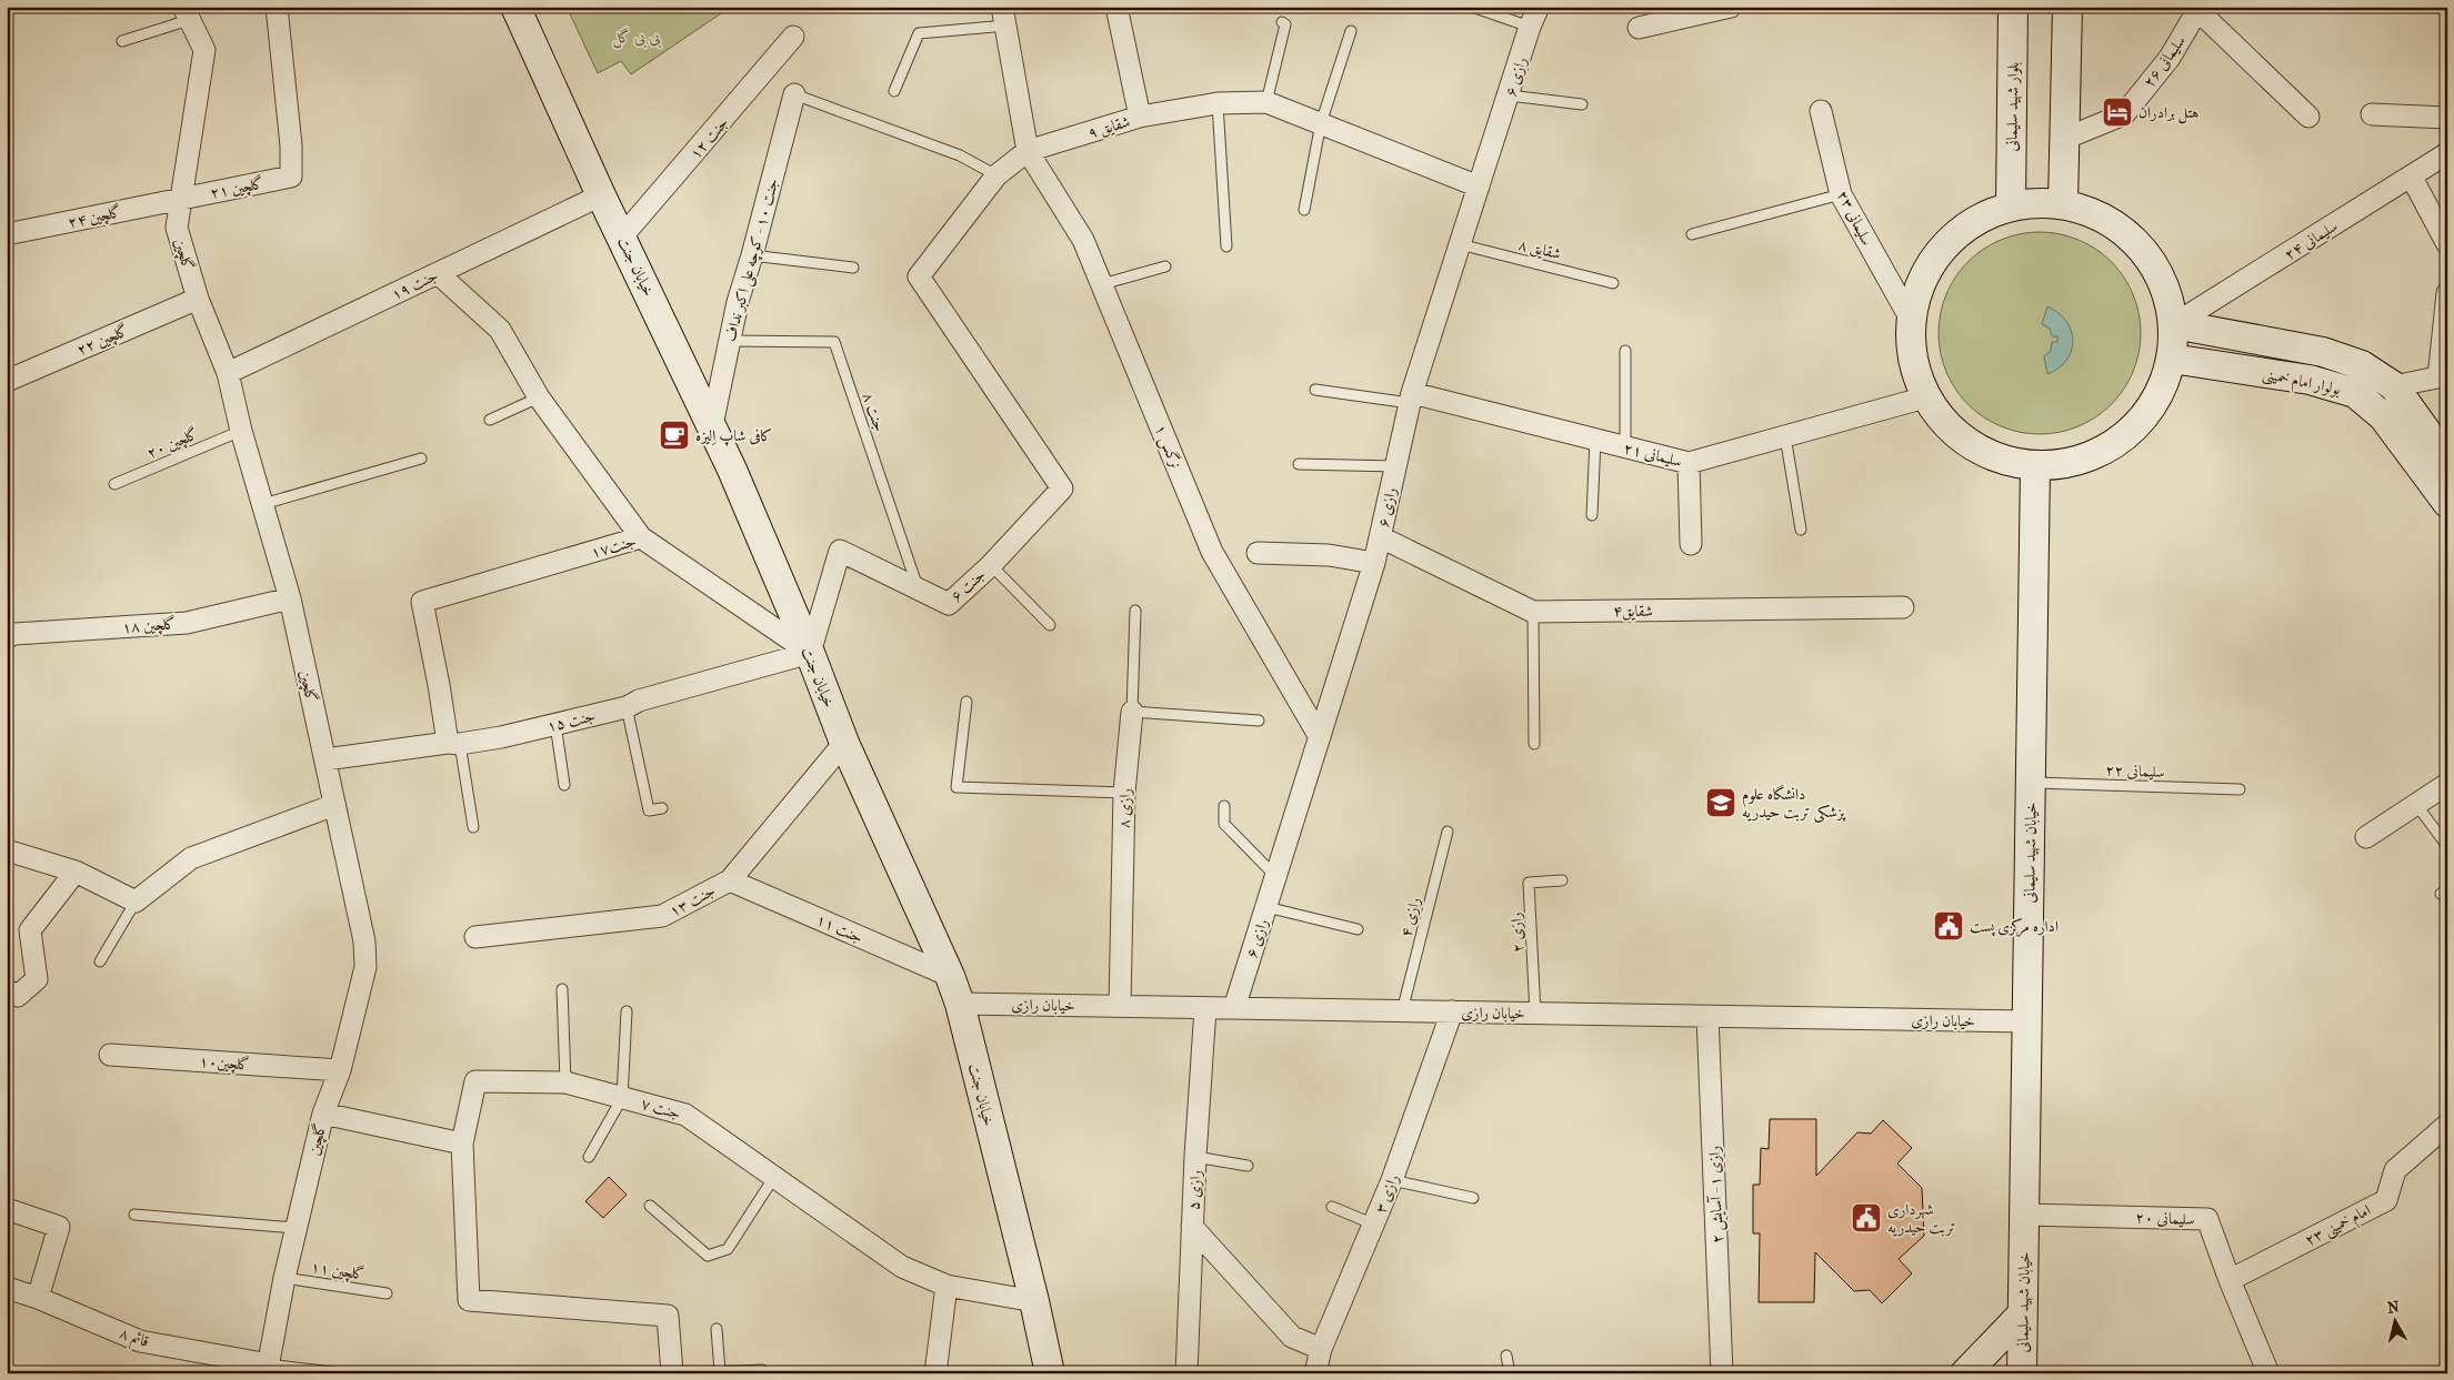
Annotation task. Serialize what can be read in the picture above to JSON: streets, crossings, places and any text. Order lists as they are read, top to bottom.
{
  "streets": {
    "main road": [
      "بلوار شهید سلیمانی",
      "خیابان جنت",
      "بولوار امام خمینی",
      "خیابان شهید سلیمانی"
    ],
    "street": [
      "سلیمانی ۲۶",
      "رازی ۶",
      "شقایق ۹",
      "جنت ۱۲",
      "گلچین ۲۱",
      "گلچین ۲۴",
      "سلیمانی ۲۳",
      "سلیمانی ۲۴",
      "گلچین",
      "جنت ۱۰ - کوچه علی اکبر نداف",
      "جنت ۱۹",
      "گلچین ۲۲",
      "نرگس ۱",
      "سلیمانی ۲۱",
      "جنت۱۷",
      "جنت ۶",
      "شقایق۴",
      "گلچین ۱۸",
      "جنت ۱۵",
      "رازی ۸",
      "جنت ۱۳",
      "جنت ۱۱",
      "خیابان رازی",
      "گلچین۱۰",
      "جنت ۷",
      "رازی ۵",
      "رازی ۳",
      "رازی ۱ - آسایش ۲",
      "سلیمانی ۲۰",
      "امام خمینی ۲۳",
      "قائم ۸"
    ],
    "lane": [
      "شقایق ۸",
      "جنت ۸",
      "گلچین ۲۰",
      "سلیمانی ۲۲",
      "رازی ۴",
      "رازی ۲",
      "گلچین ۱۱"
    ]
  },
  "crossings": [
    ["رازی ۶", "شقایق ۹"],
    ["رازی ۶", "شقایق ۸"],
    ["رازی ۶", "نرگس ۱"],
    ["رازی ۶", "سلیمانی ۲۱"],
    ["رازی ۶", "شقایق۴"],
    ["رازی ۶", "خیابان رازی"],
    ["شقایق ۹", "نرگس ۱"],
    ["شقایق ۹", "جنت ۶"],
    ["جنت ۱۲", "خیابان جنت"],
    ["گلچین ۲۱", "گلچین ۲۴"],
    ["گلچین ۲۱", "گلچین"],
    ["گلچین ۲۴", "گلچین"],
    ["سلیمانی ۲۴", "بولوار امام خمینی"],
    ["گلچین", "جنت ۱۹"],
    ["گلچین", "گلچین ۲۲"],
    ["گلچین", "گلچین ۲۰"],
    ["گلچین", "گلچین ۱۸"],
    ["گلچین", "جنت ۱۵"],
    ["گلچین", "گلچین۱۰"],
    ["گلچین", "گلچین ۱۱"],
    ["گلچین", "قائم ۸"],
    ["جنت ۱۰ - کوچه علی اکبر نداف", "خیابان جنت"],
    ["جنت ۱۰ - کوچه علی اکبر نداف", "جنت ۸"],
    ["خیابان جنت", "جنت ۱۹"],
    ["خیابان جنت", "جنت۱۷"],
    ["خیابان جنت", "جنت ۶"],
    ["خیابان جنت", "جنت ۱۵"],
    ["خیابان جنت", "جنت ۱۳"],
    ["خیابان جنت", "جنت ۱۱"],
    ["خیابان جنت", "خیابان رازی"],
    ["خیابان جنت", "جنت ۷"],
    ["جنت ۸", "جنت ۶"],
    ["جنت۱۷", "جنت ۶"],
    ["جنت۱۷", "جنت ۱۵"],
    ["جنت ۶", "جنت ۱۵"],
    ["سلیمانی ۲۲", "خیابان شهید سلیمانی"],
    ["رازی ۸", "خیابان رازی"],
    ["خیابان شهید سلیمانی", "خیابان رازی"],
    ["خیابان شهید سلیمانی", "سلیمانی ۲۰"],
    ["جنت ۱۳", "جنت ۱۱"],
    ["رازی ۴", "خیابان رازی"],
    ["رازی ۲", "خیابان رازی"],
    ["خیابان رازی", "رازی ۵"],
    ["خیابان رازی", "رازی ۳"],
    ["خیابان رازی", "رازی ۱ - آسایش ۲"],
    ["سلیمانی ۲۰", "امام خمینی ۲۳"]
  ],
  "parks": ["بی بی گل"],
  "places": {
    "hotel": ["هتل برادران"],
    "cafe": ["کافی شاپ اِلیزه"],
    "school or university": ["دانشگاه علوم پزشکی تربت حیدریه"],
    "public building": ["اداره مرکزی پست", "شهرداری تربت حیدریه"]
  },
  "north": "top"
}
